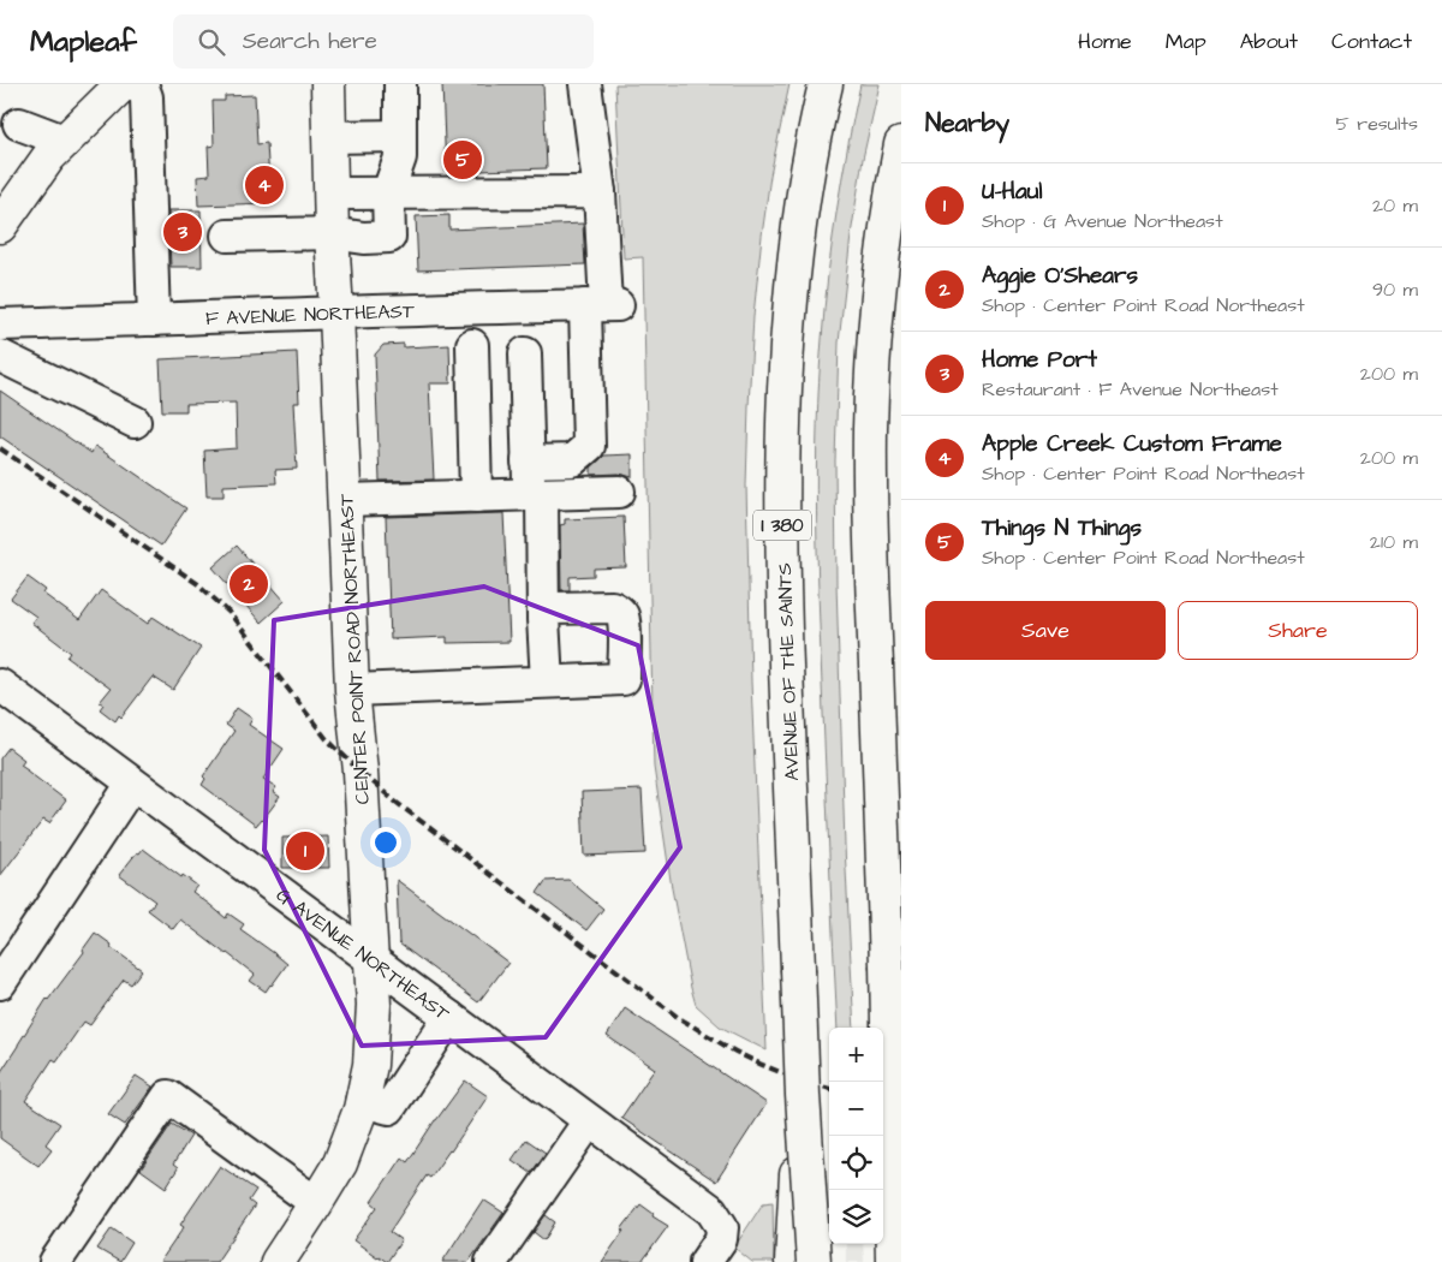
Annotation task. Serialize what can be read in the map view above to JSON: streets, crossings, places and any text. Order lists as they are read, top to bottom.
{
  "streets": {
    "main road": ["I 380", "CENTER POINT ROAD NORTHEAST", "AVENUE OF THE SAINTS"],
    "street": ["F AVENUE NORTHEAST", "G AVENUE NORTHEAST"]
  },
  "crossings": [
    ["F AVENUE NORTHEAST", "CENTER POINT ROAD NORTHEAST"],
    ["CENTER POINT ROAD NORTHEAST", "G AVENUE NORTHEAST"]
  ],
  "page": {
    "header": "Mapleaf",
    "search": "Search here",
    "nav": [
      "Home",
      "Map",
      "About",
      "Contact"
    ],
    "heading": ["Nearby", "5 results"],
    "pins": [
      "5",
      "4",
      "3",
      "2",
      "1"
    ],
    "list": [
      {
        "mark": "1",
        "name": "U-Haul",
        "note": "Shop · G Avenue Northeast",
        "value": "20 m"
      },
      {
        "mark": "2",
        "name": "Aggie O'Shears",
        "note": "Shop · Center Point Road Northeast",
        "value": "90 m"
      },
      {
        "mark": "3",
        "name": "Home Port",
        "note": "Restaurant · F Avenue Northeast",
        "value": "200 m"
      },
      {
        "mark": "4",
        "name": "Apple Creek Custom Frame",
        "note": "Shop · Center Point Road Northeast",
        "value": "200 m"
      },
      {
        "mark": "5",
        "name": "Things N Things",
        "note": "Shop · Center Point Road Northeast",
        "value": "210 m"
      }
    ],
    "buttons": ["Save", "Share"],
    "map_buttons": ["+", "−"]
  }
}
